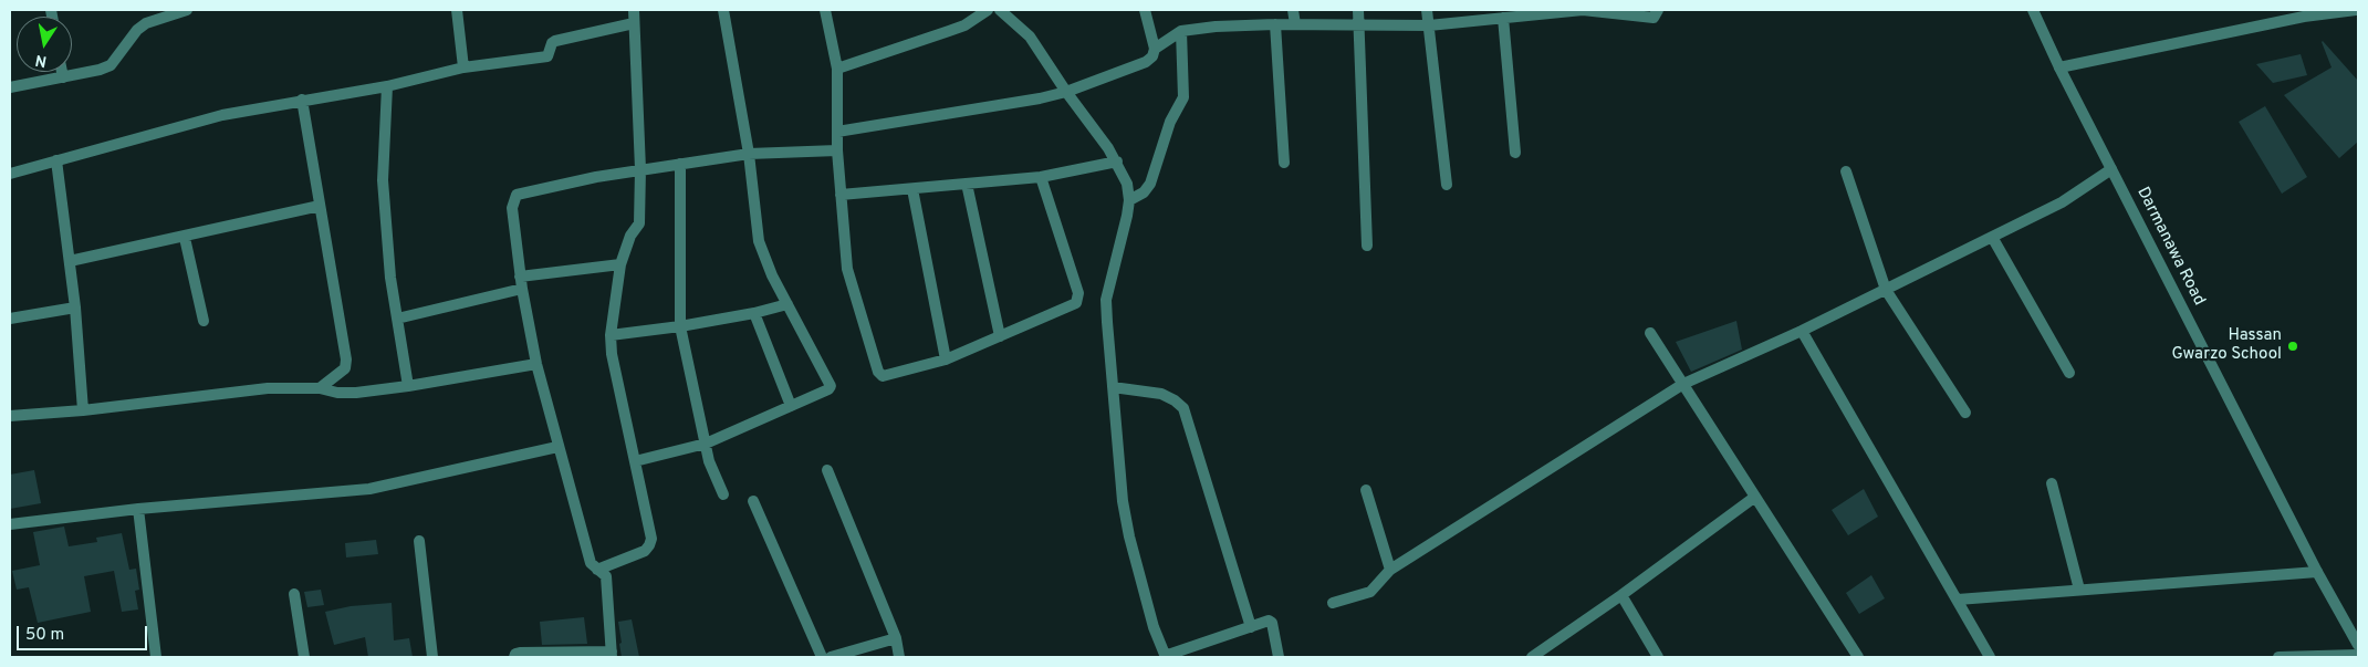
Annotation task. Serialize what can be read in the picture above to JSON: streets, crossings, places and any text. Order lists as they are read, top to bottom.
{
  "streets": {
    "street": ["Darmanawa Road"]
  },
  "places": ["Hassan Gwarzo School"],
  "scale_bar": "50 m",
  "north": "bottom"
}
